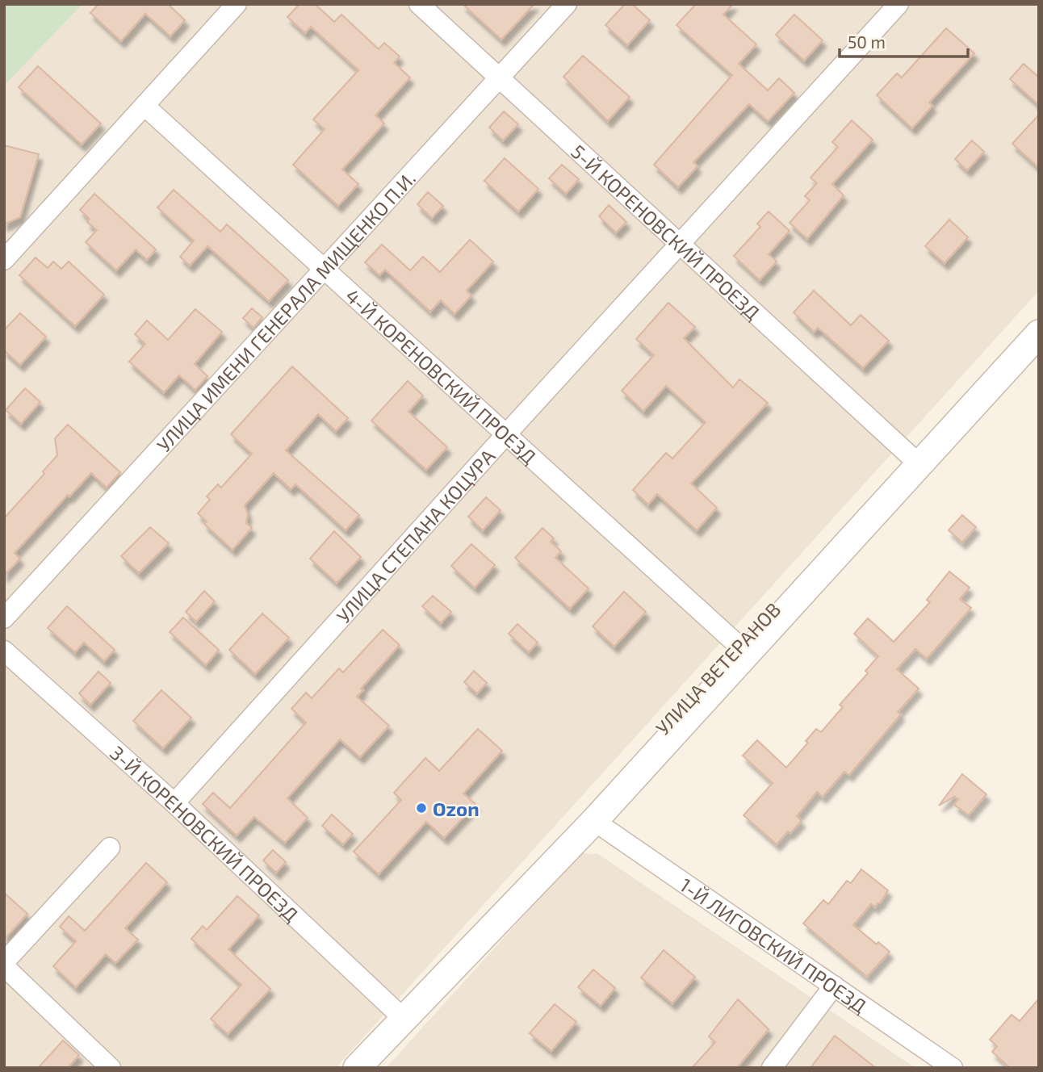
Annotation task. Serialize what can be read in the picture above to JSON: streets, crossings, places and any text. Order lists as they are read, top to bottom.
{
  "streets": {
    "street": [
      "5-Й КОРЕНОВСКИЙ ПРОЕЗД",
      "УЛИЦА ИМЕНИ ГЕНЕРАЛА МИЩЕНКО П.И.",
      "4-Й КОРЕНОВСКИЙ ПРОЕЗД",
      "УЛИЦА СТЕПАНА КОЦУРА",
      "УЛИЦА ВЕТЕРАНОВ",
      "3-Й КОРЕНОВСКИЙ ПРОЕЗД",
      "1-Й ЛИГОВСКИЙ ПРОЕЗД"
    ]
  },
  "crossings": [
    ["5-Й КОРЕНОВСКИЙ ПРОЕЗД", "УЛИЦА ИМЕНИ ГЕНЕРАЛА МИЩЕНКО П.И."],
    ["5-Й КОРЕНОВСКИЙ ПРОЕЗД", "УЛИЦА СТЕПАНА КОЦУРА"],
    ["5-Й КОРЕНОВСКИЙ ПРОЕЗД", "УЛИЦА ВЕТЕРАНОВ"],
    ["УЛИЦА ИМЕНИ ГЕНЕРАЛА МИЩЕНКО П.И.", "4-Й КОРЕНОВСКИЙ ПРОЕЗД"],
    ["4-Й КОРЕНОВСКИЙ ПРОЕЗД", "УЛИЦА СТЕПАНА КОЦУРА"],
    ["4-Й КОРЕНОВСКИЙ ПРОЕЗД", "УЛИЦА ВЕТЕРАНОВ"],
    ["УЛИЦА СТЕПАНА КОЦУРА", "3-Й КОРЕНОВСКИЙ ПРОЕЗД"],
    ["УЛИЦА ВЕТЕРАНОВ", "3-Й КОРЕНОВСКИЙ ПРОЕЗД"],
    ["УЛИЦА ВЕТЕРАНОВ", "1-Й ЛИГОВСКИЙ ПРОЕЗД"]
  ],
  "places": ["Ozon"],
  "scale_bar": "50 m"
}
